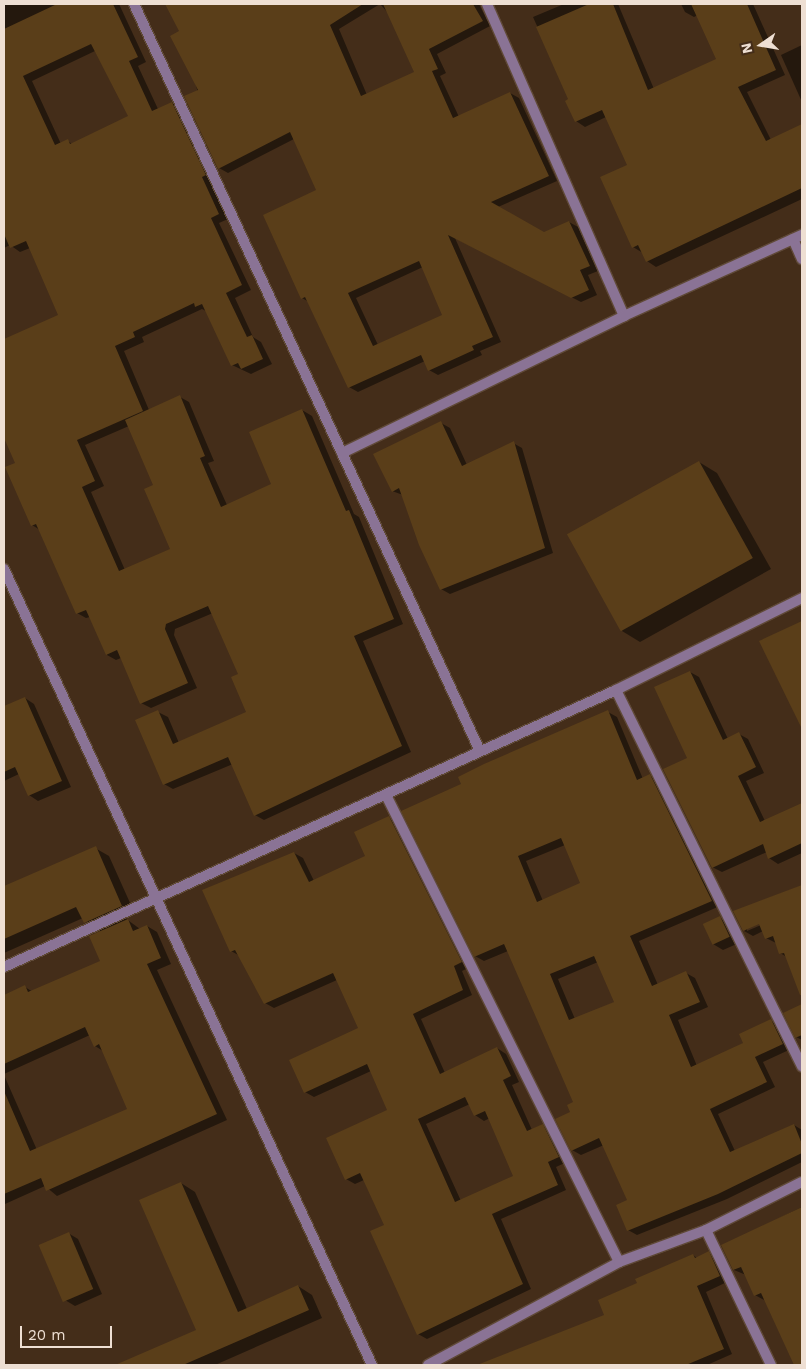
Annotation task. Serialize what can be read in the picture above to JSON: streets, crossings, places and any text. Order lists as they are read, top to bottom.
{
  "scale_bar": "20 m",
  "north": "left"
}
